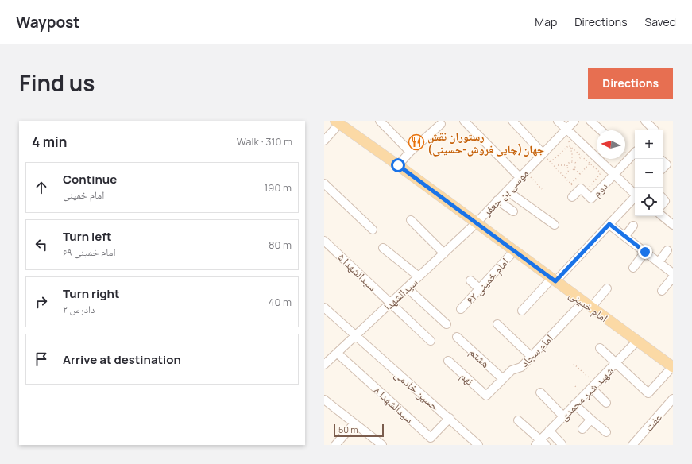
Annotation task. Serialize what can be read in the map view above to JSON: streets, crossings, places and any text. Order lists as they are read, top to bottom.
{
  "streets": {
    "main road": ["امام خمینی"],
    "street": [
      "دوم",
      "موسی بن جعفر",
      "سیدالشهدا ۵",
      "امام خمینی ۶۲",
      "سیدالشهدا",
      "امام سجاد",
      "هشتم",
      "نهم",
      "حسین خادمی",
      "شهید شیر محمدی",
      "سیدالشهدا ۸",
      "عفت"
    ]
  },
  "crossings": [
    ["موسی بن جعفر", "سیدالشهدا"],
    ["موسی بن جعفر", "امام خمینی"],
    ["سیدالشهدا ۵", "سیدالشهدا"],
    ["امام خمینی ۶۲", "امام خمینی"],
    ["سیدالشهدا", "امام خمینی"],
    ["سیدالشهدا", "حسین خادمی"],
    ["سیدالشهدا", "سیدالشهدا ۸"],
    ["امام خمینی", "امام سجاد"],
    ["امام خمینی", "شهید شیر محمدی"],
    ["امام سجاد", "هشتم"],
    ["امام سجاد", "نهم"],
    ["حسین خادمی", "سیدالشهدا ۸"]
  ],
  "places": {
    "restaurant": ["رستوران نقش جهان(چایی فروش-حسینی)"]
  },
  "scale_bar": "50 m",
  "north": "left",
  "page": {
    "header": "Waypost",
    "nav": ["Map", "Directions", "Saved"],
    "title": "Find us",
    "buttons": "Directions",
    "heading": ["4 min", "Walk · 310 m"],
    "map_buttons": ["+", "−"],
    "list": [
      ["Continue", "امام خمینی", "190 m"],
      ["Turn left", "امام خمینی ۶۹", "80 m"],
      ["Turn right", "دادرس ۲", "40 m"],
      "Arrive at destination"
    ],
    "scale": "50 m"
  }
}
